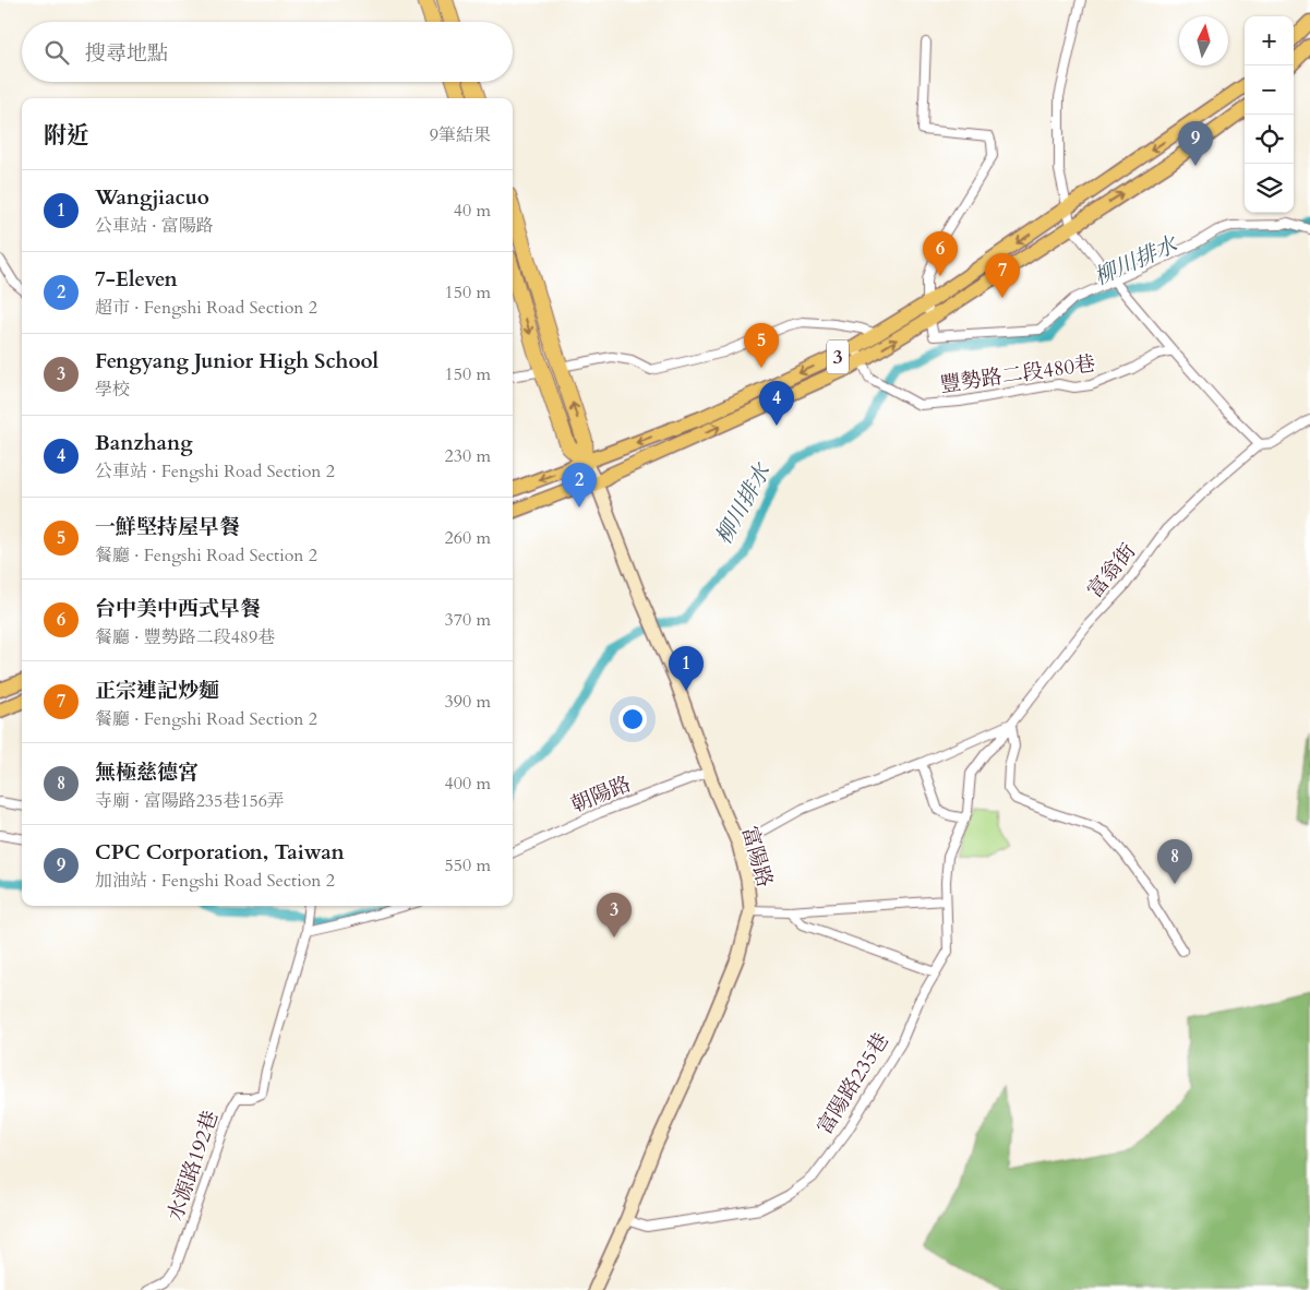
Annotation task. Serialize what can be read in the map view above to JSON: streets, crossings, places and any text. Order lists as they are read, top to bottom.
{
  "streets": {
    "main road": ["3"],
    "street": [
      "豐勢路二段480巷",
      "富翁街",
      "朝陽路",
      "富陽路",
      "富陽路235巷",
      "水源路192巷"
    ]
  },
  "crossings": [
    ["3", "豐勢路二段480巷"],
    ["3", "富陽路"],
    ["富翁街", "富陽路"],
    ["富翁街", "富陽路235巷"],
    ["朝陽路", "富陽路"],
    ["富陽路", "富陽路235巷"]
  ],
  "water": ["柳川排水"],
  "north": "top",
  "page": {
    "map_buttons": ["+", "−"],
    "search": "搜尋地點",
    "heading": ["附近", "9筆結果"],
    "pins": [
      "9",
      "6",
      "7",
      "5",
      "4",
      "2",
      "1",
      "8",
      "3"
    ],
    "list": [
      {
        "mark": "1",
        "name": "Wangjiacuo",
        "note": "公車站 · 富陽路",
        "value": "40 m"
      },
      {
        "mark": "2",
        "name": "7-Eleven",
        "note": "超市 · Fengshi Road Section 2",
        "value": "150 m"
      },
      {
        "mark": "3",
        "name": "Fengyang Junior High School",
        "note": "學校",
        "value": "150 m"
      },
      {
        "mark": "4",
        "name": "Banzhang",
        "note": "公車站 · Fengshi Road Section 2",
        "value": "230 m"
      },
      {
        "mark": "5",
        "name": "一鮮堅持屋早餐",
        "note": "餐廳 · Fengshi Road Section 2",
        "value": "260 m"
      },
      {
        "mark": "6",
        "name": "台中美中西式早餐",
        "note": "餐廳 · 豐勢路二段489巷",
        "value": "370 m"
      },
      {
        "mark": "7",
        "name": "正宗連記炒麵",
        "note": "餐廳 · Fengshi Road Section 2",
        "value": "390 m"
      },
      {
        "mark": "8",
        "name": "無極慈德宮",
        "note": "寺廟 · 富陽路235巷156弄",
        "value": "400 m"
      },
      {
        "mark": "9",
        "name": "CPC Corporation, Taiwan",
        "note": "加油站 · Fengshi Road Section 2",
        "value": "550 m"
      }
    ]
  }
}
